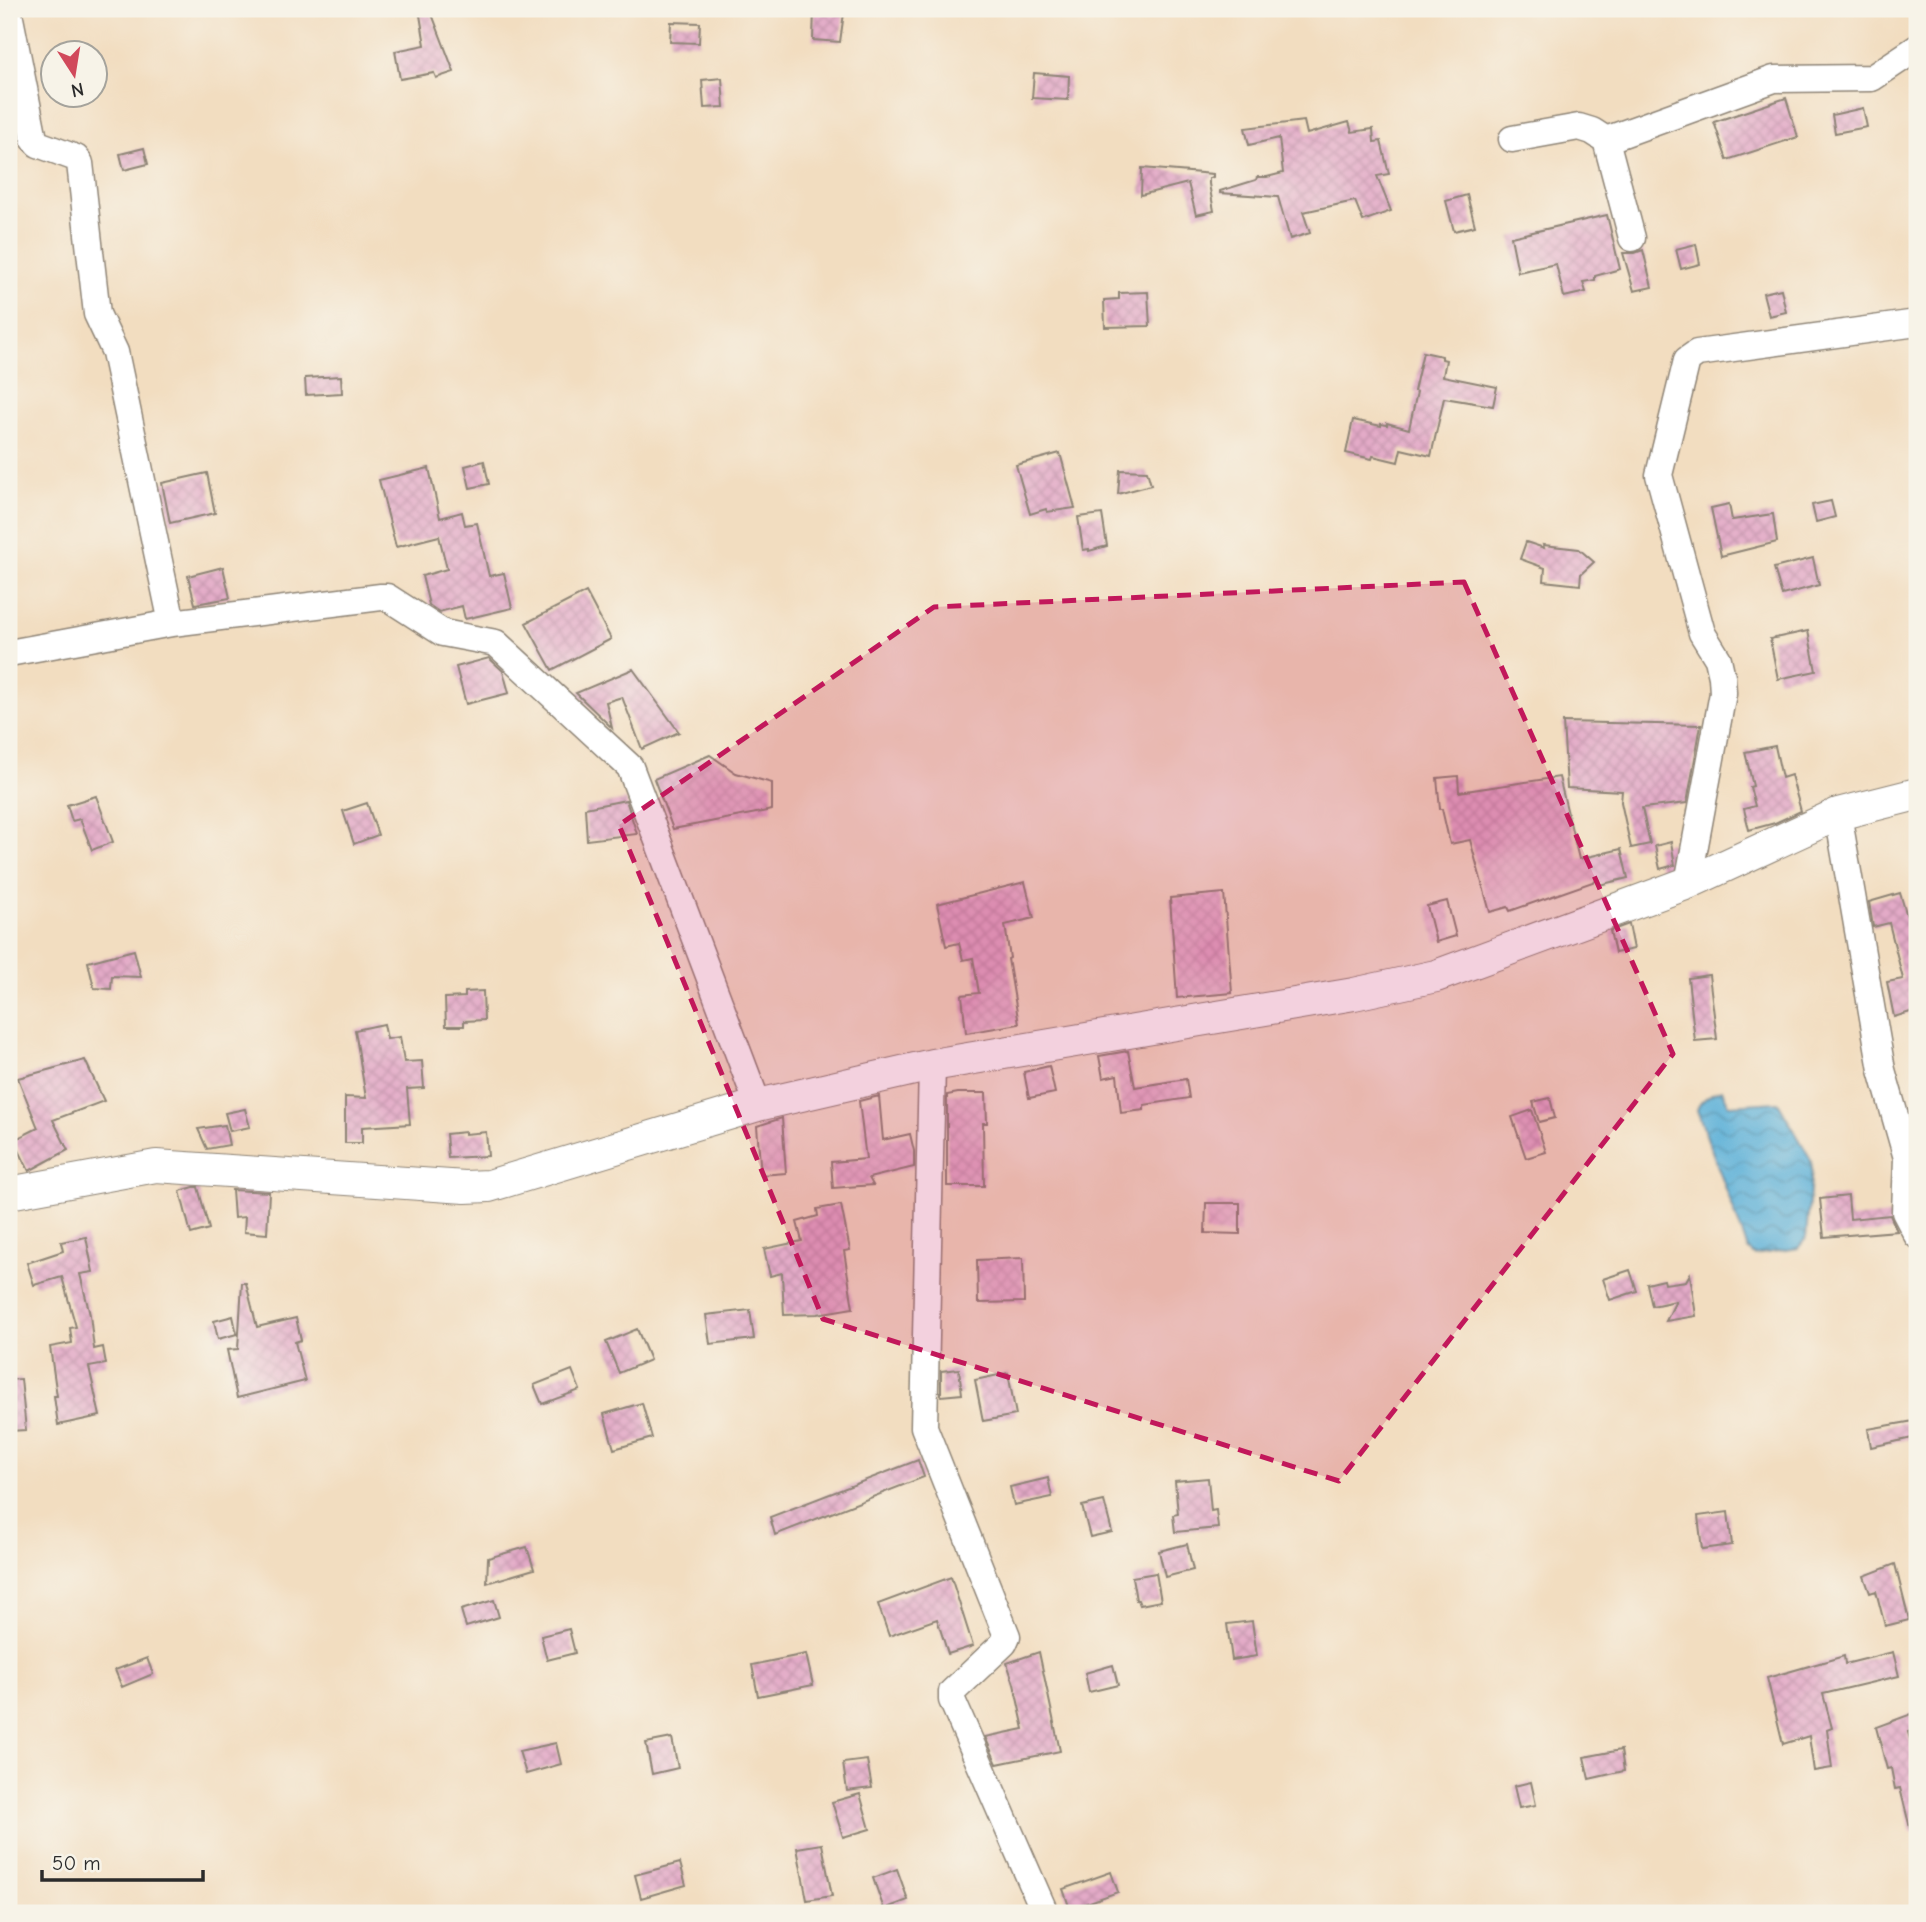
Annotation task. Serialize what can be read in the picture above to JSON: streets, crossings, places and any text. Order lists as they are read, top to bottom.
{
  "scale_bar": "50 m",
  "north": "bottom"
}
